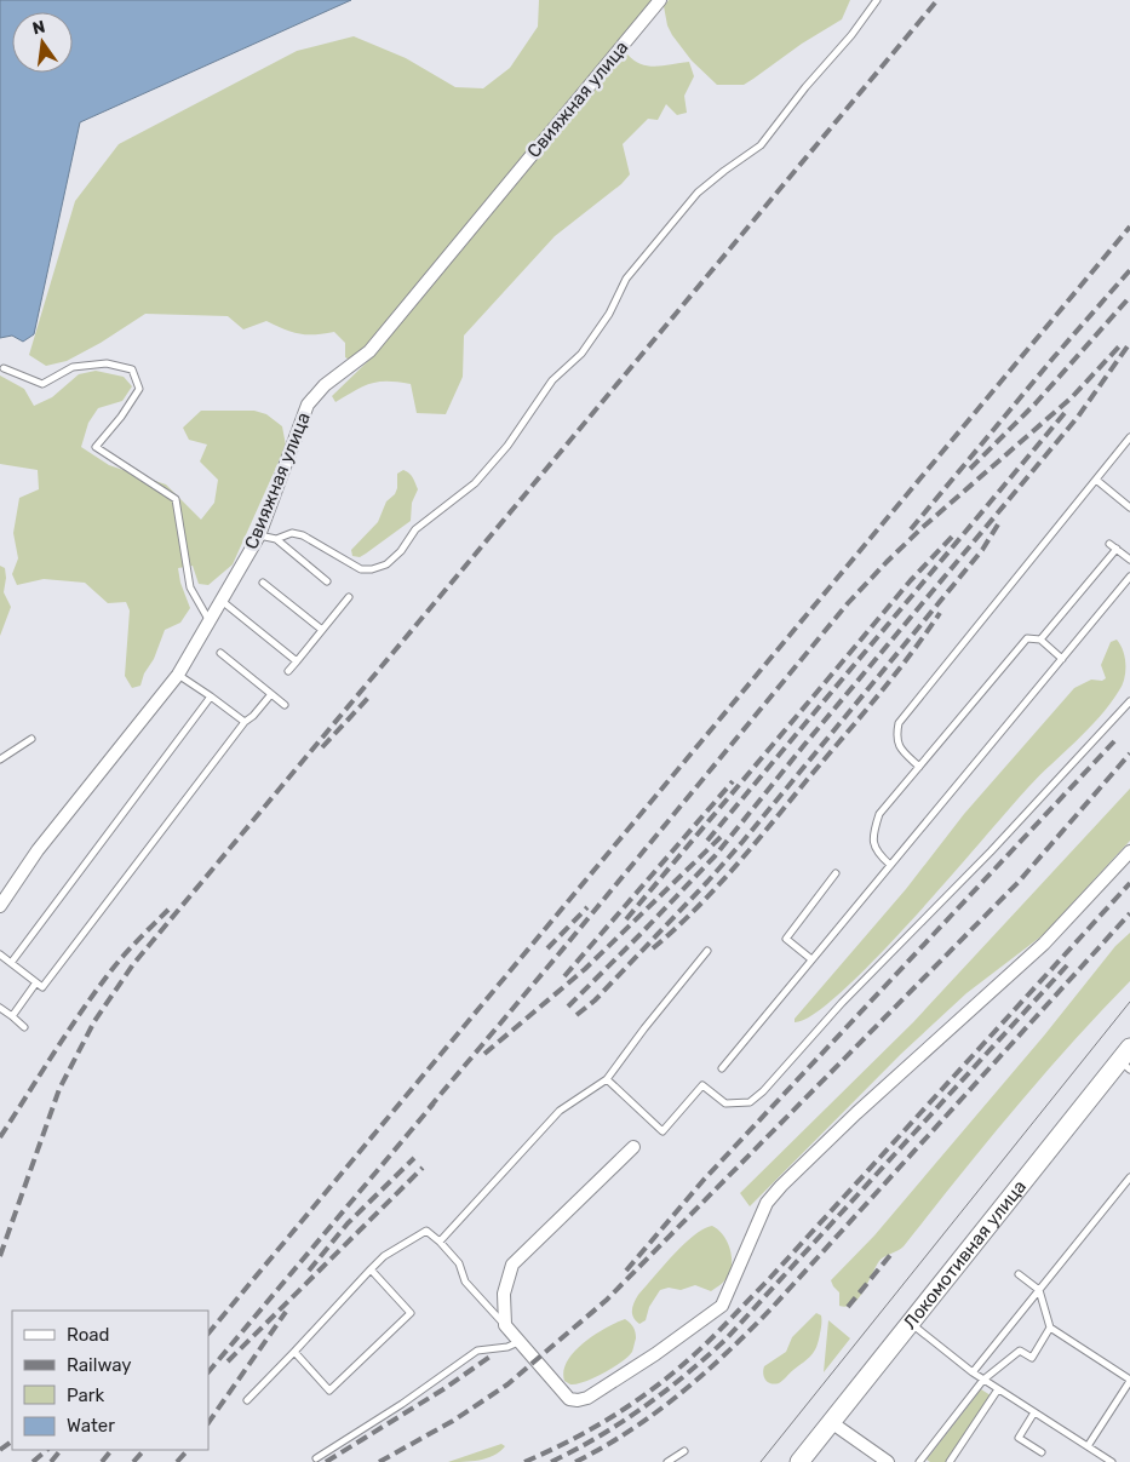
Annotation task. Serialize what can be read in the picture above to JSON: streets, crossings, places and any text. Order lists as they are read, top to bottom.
{
  "streets": {
    "main road": ["Локомотивная улица"],
    "street": ["Свияжная улица"]
  },
  "legend": [
    "Road",
    "Railway",
    "Park",
    "Water"
  ],
  "north": "top"
}
